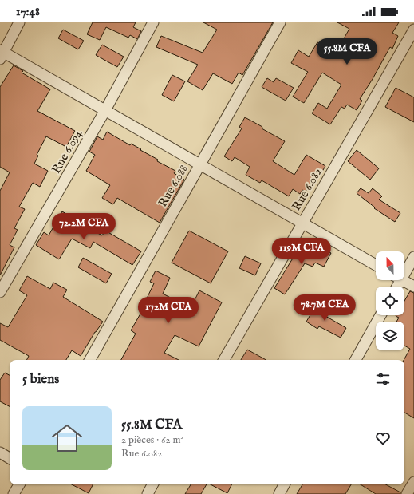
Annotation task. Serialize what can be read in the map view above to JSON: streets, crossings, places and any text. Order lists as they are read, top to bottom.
{
  "streets": {
    "street": ["Rue 6.094", "Rue 6.088", "Rue 6.082"]
  },
  "north": "top",
  "page": {
    "status": "17:48",
    "price": [
      "55.8M CFA",
      "72.2M CFA",
      "119M CFA",
      "78.7M CFA",
      "172M CFA"
    ],
    "heading": "5 biens",
    "list": [
      {
        "name": "55.8M CFA",
        "note": "2 pièces · 62 m² · Rue 6.082"
      }
    ]
  }
}
